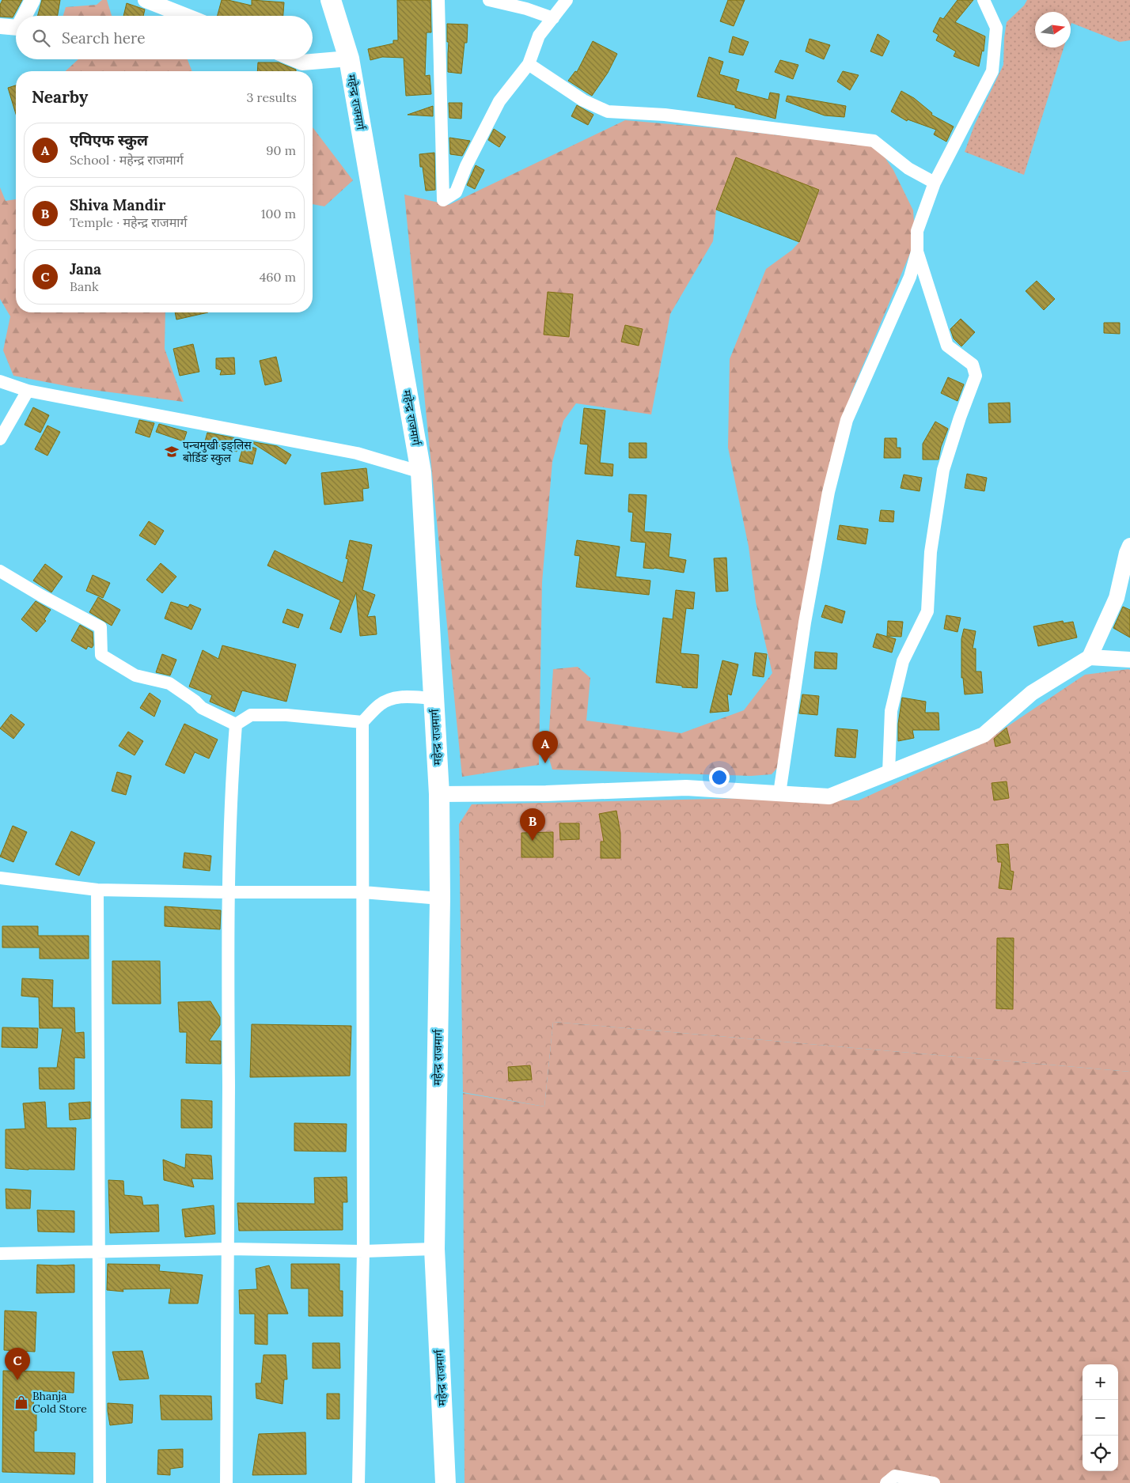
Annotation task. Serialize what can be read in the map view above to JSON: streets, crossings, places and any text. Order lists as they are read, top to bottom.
{
  "streets": {
    "highway": ["महेन्द्र राजमार्ग"]
  },
  "places": {
    "school or university": ["पन्चमुखी इङ्लिस बोर्डिङ स्कुल"],
    "shop": ["Bhanja Cold Store"]
  },
  "north": "right",
  "page": {
    "search": "Search here",
    "heading": ["Nearby", "3 results"],
    "list": [
      {
        "mark": "A",
        "name": "एपिएफ स्कुल",
        "note": "School · महेन्द्र राजमार्ग",
        "value": "90 m"
      },
      {
        "mark": "B",
        "name": "Shiva Mandir",
        "note": "Temple · महेन्द्र राजमार्ग",
        "value": "100 m"
      },
      {
        "mark": "C",
        "name": "Jana",
        "note": "Bank",
        "value": "460 m"
      }
    ],
    "pins": ["A", "B", "C"],
    "map_buttons": ["+", "−"]
  }
}
